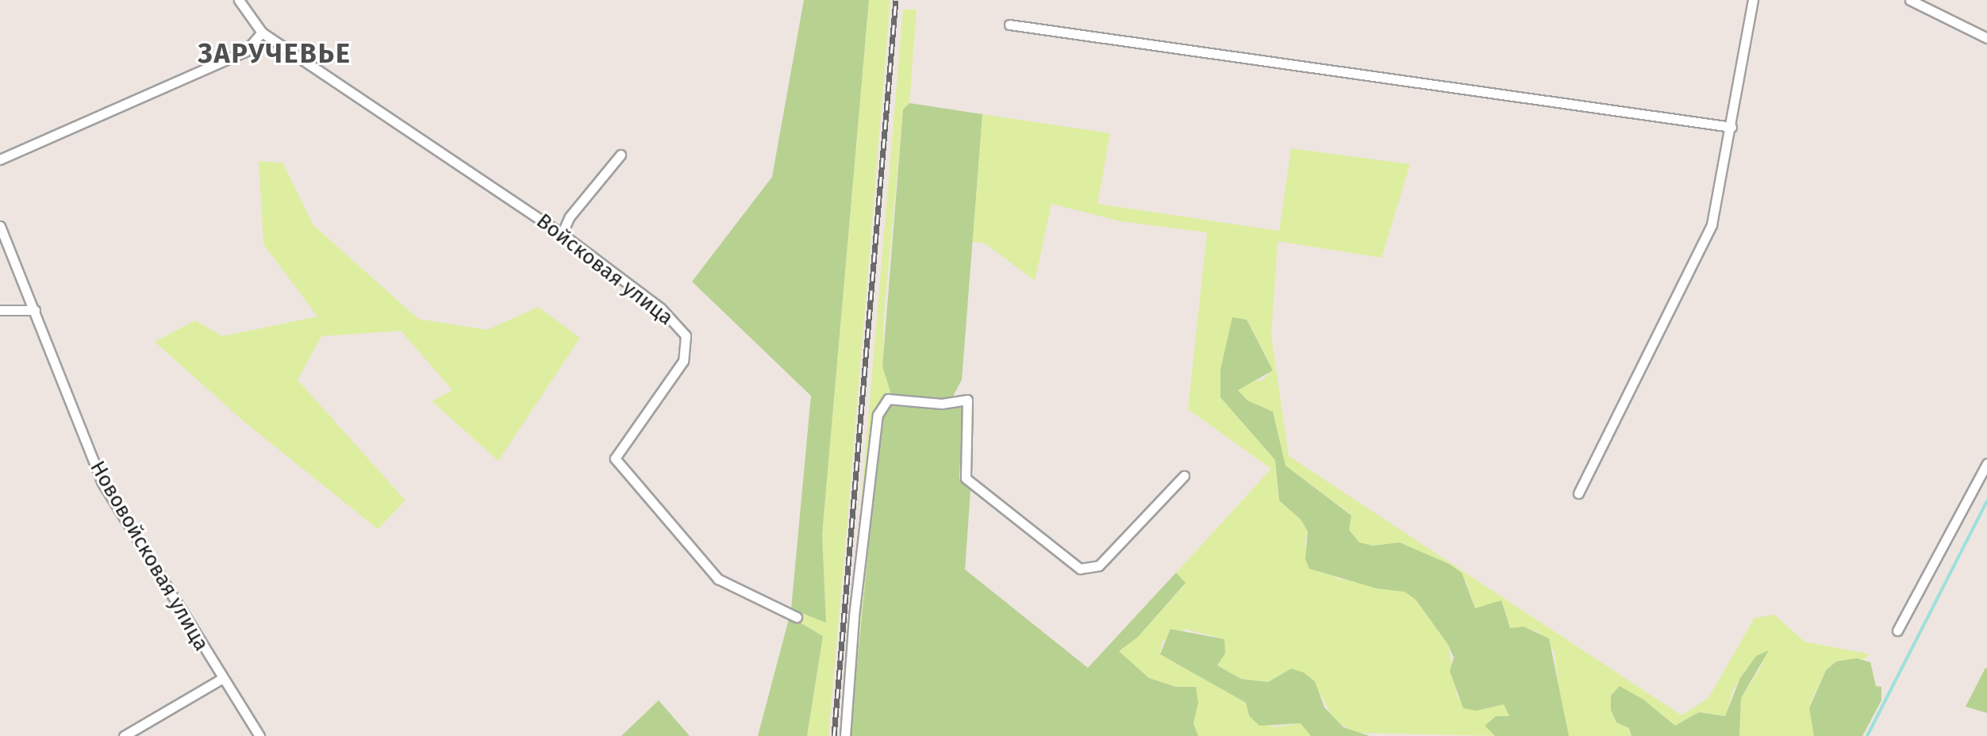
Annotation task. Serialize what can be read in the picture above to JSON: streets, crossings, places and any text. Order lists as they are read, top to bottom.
{
  "streets": {
    "street": ["Войсковая улица", "Нововойсковая улица"]
  },
  "districts": ["ЗАРУЧЕВЬЕ"]
}
